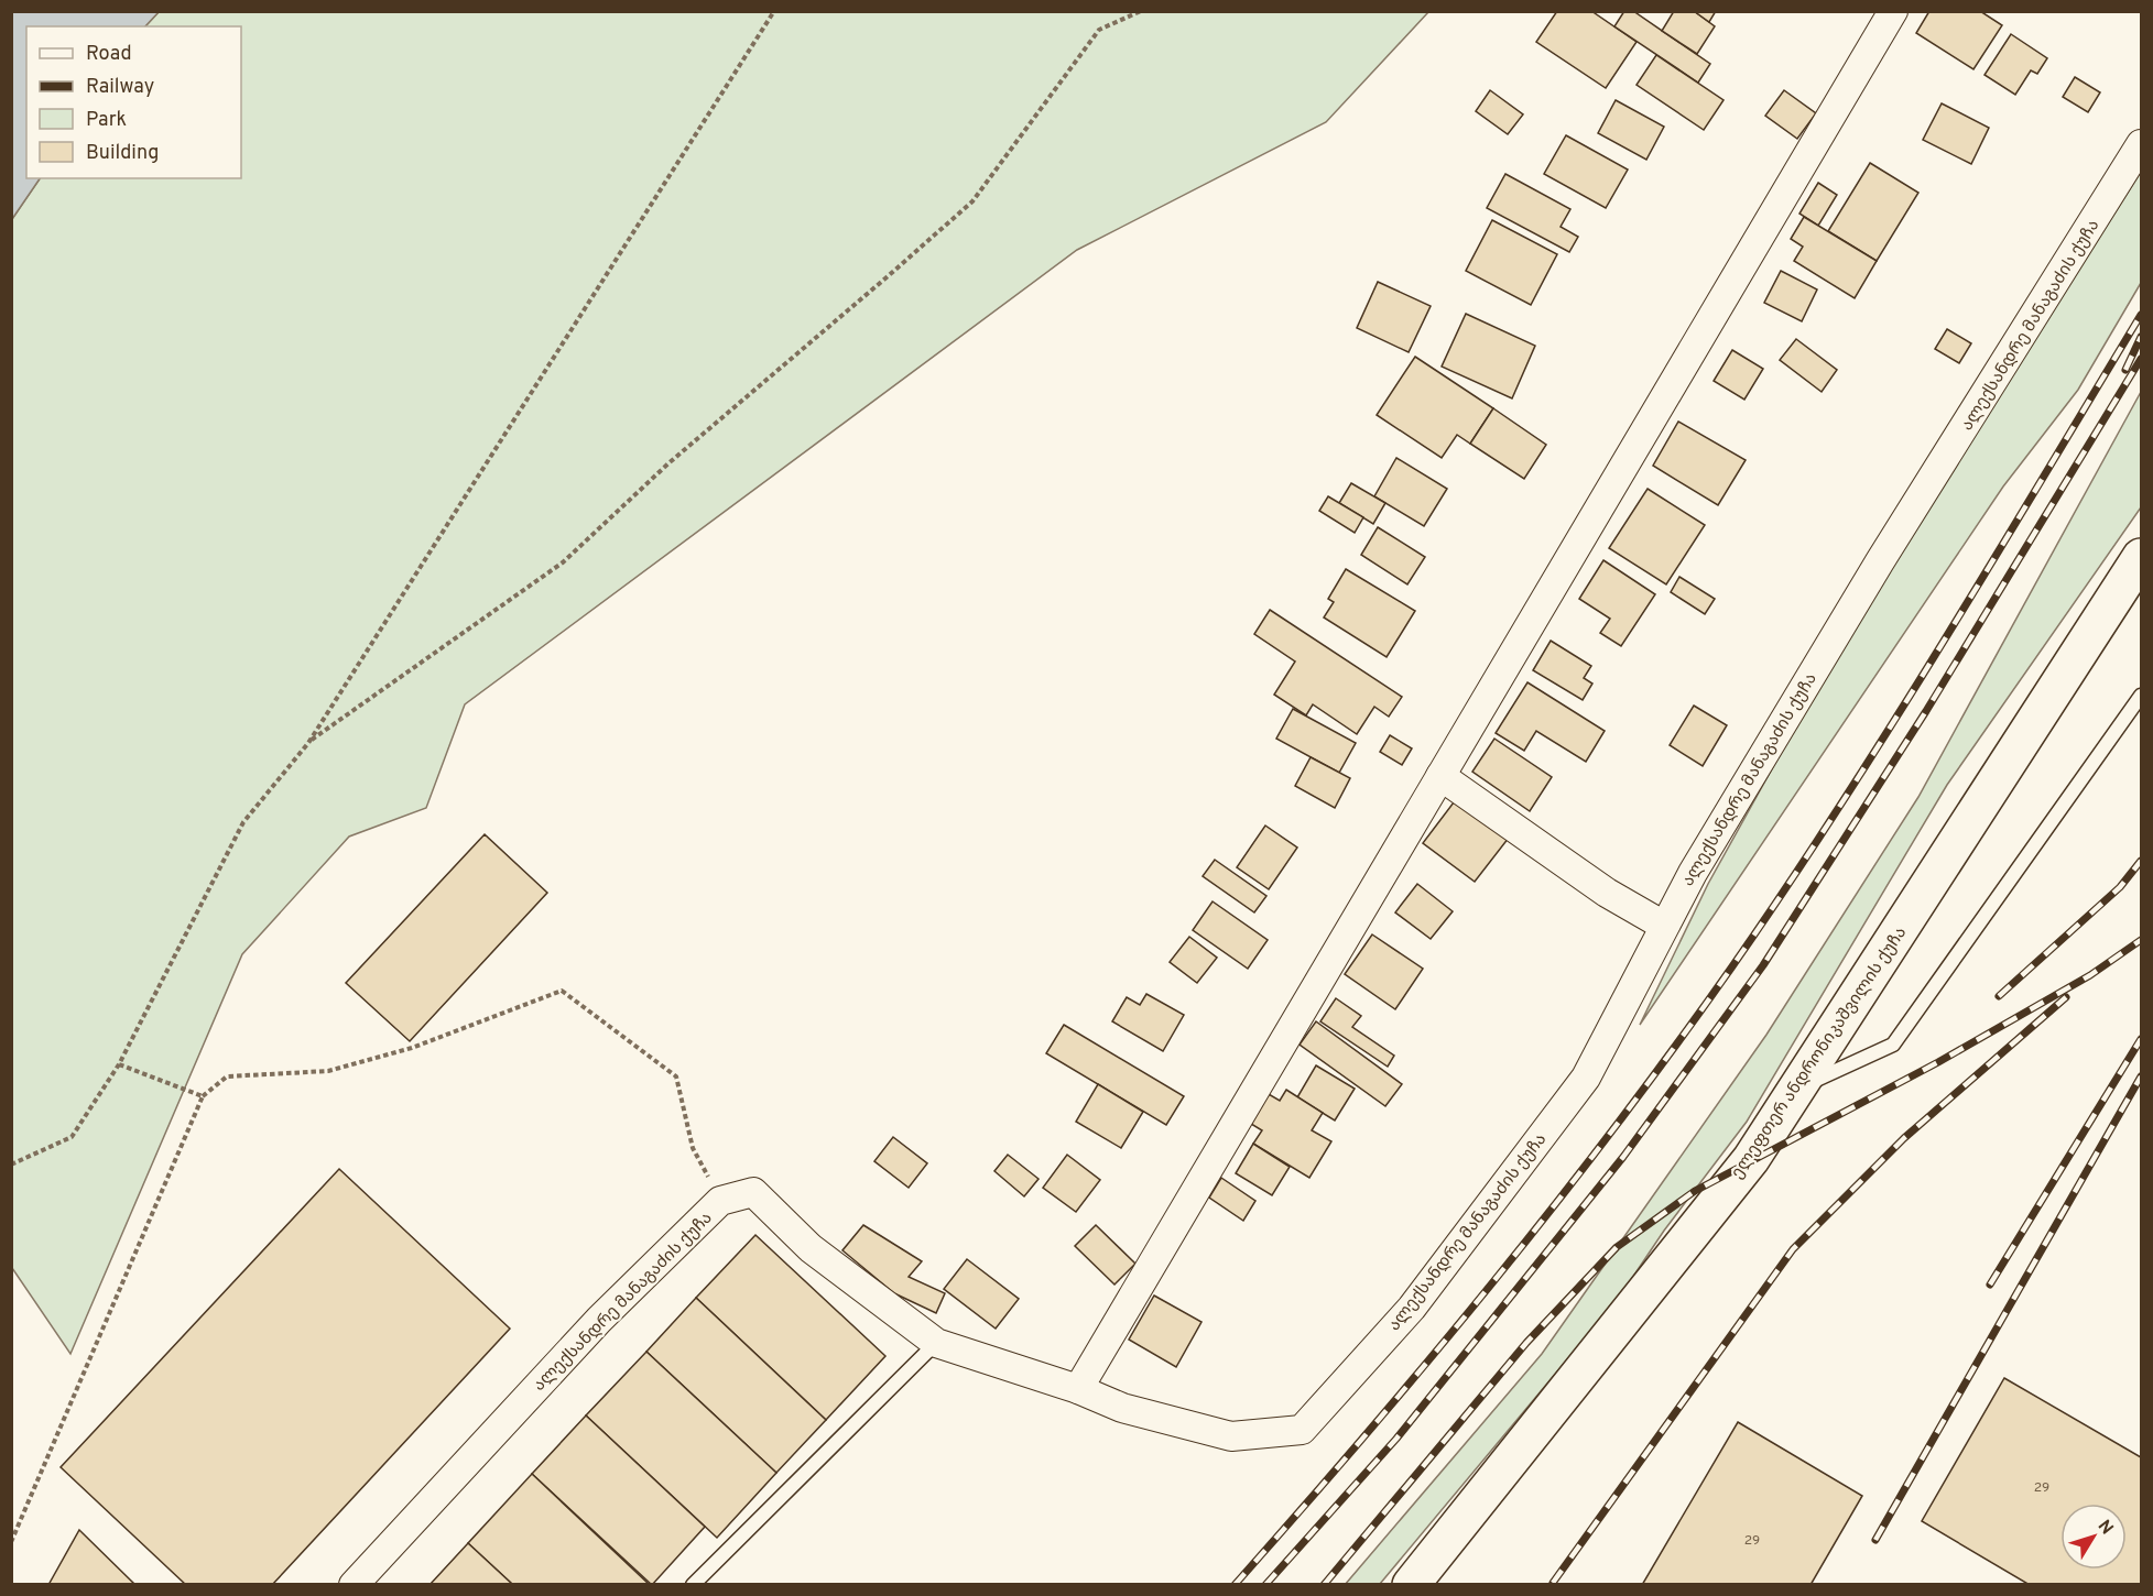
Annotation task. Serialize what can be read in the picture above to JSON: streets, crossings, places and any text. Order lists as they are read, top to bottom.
{
  "streets": {
    "main road": ["ელეფთერ ანდრონიკაშვილის ქუჩა"],
    "street": ["ალექსანდრე მანაგაძის ქუჩა"]
  },
  "house_numbers": ["29", "29"],
  "legend": [
    "Road",
    "Railway",
    "Park",
    "Building"
  ],
  "north": "top right"
}
